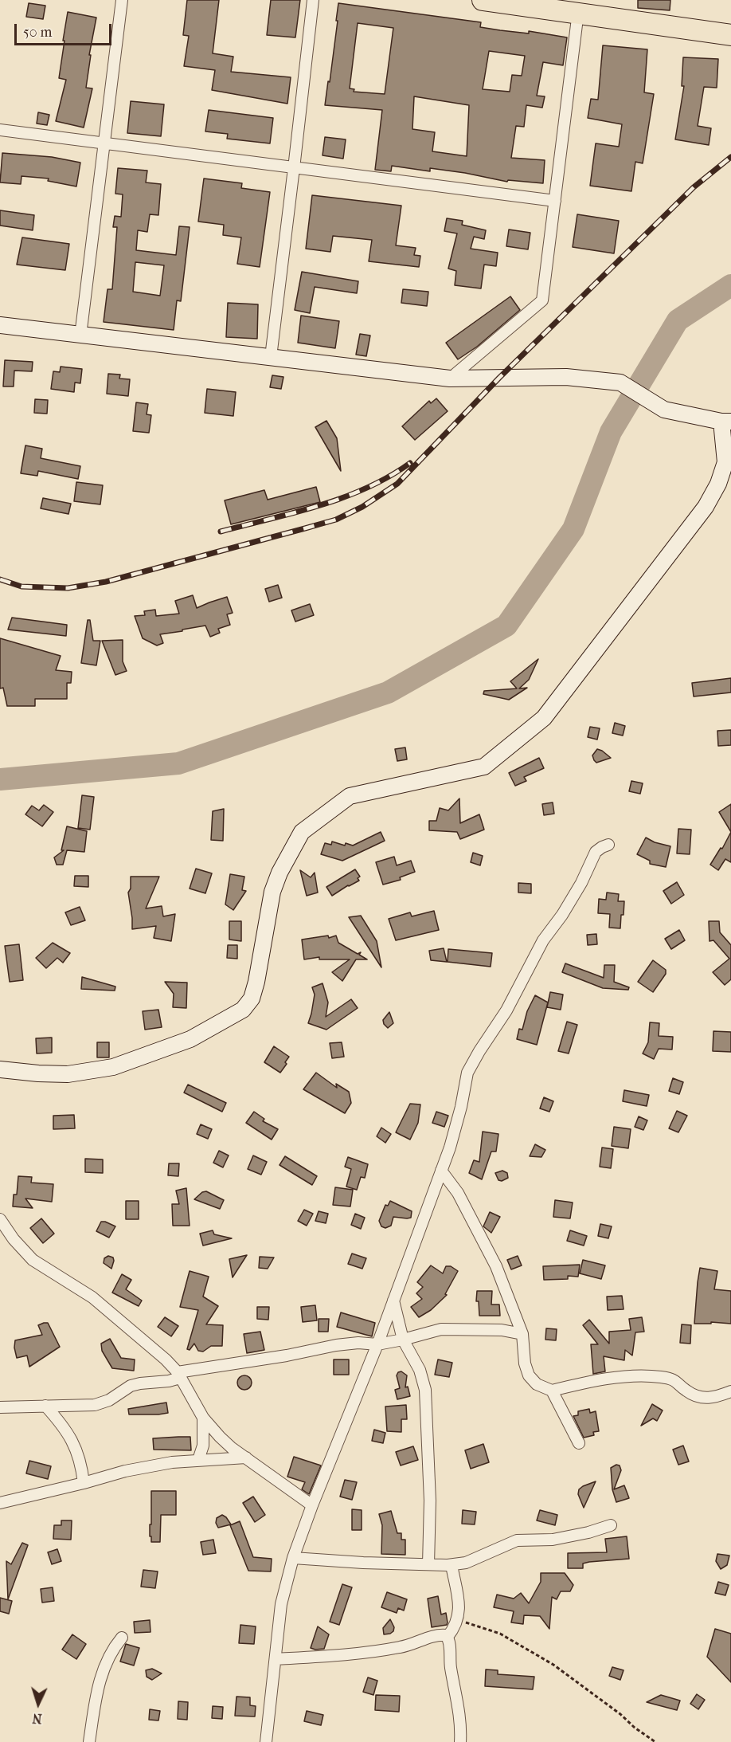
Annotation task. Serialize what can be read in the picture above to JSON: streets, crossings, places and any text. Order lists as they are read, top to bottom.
{
  "scale_bar": "50 m",
  "north": "bottom"
}
